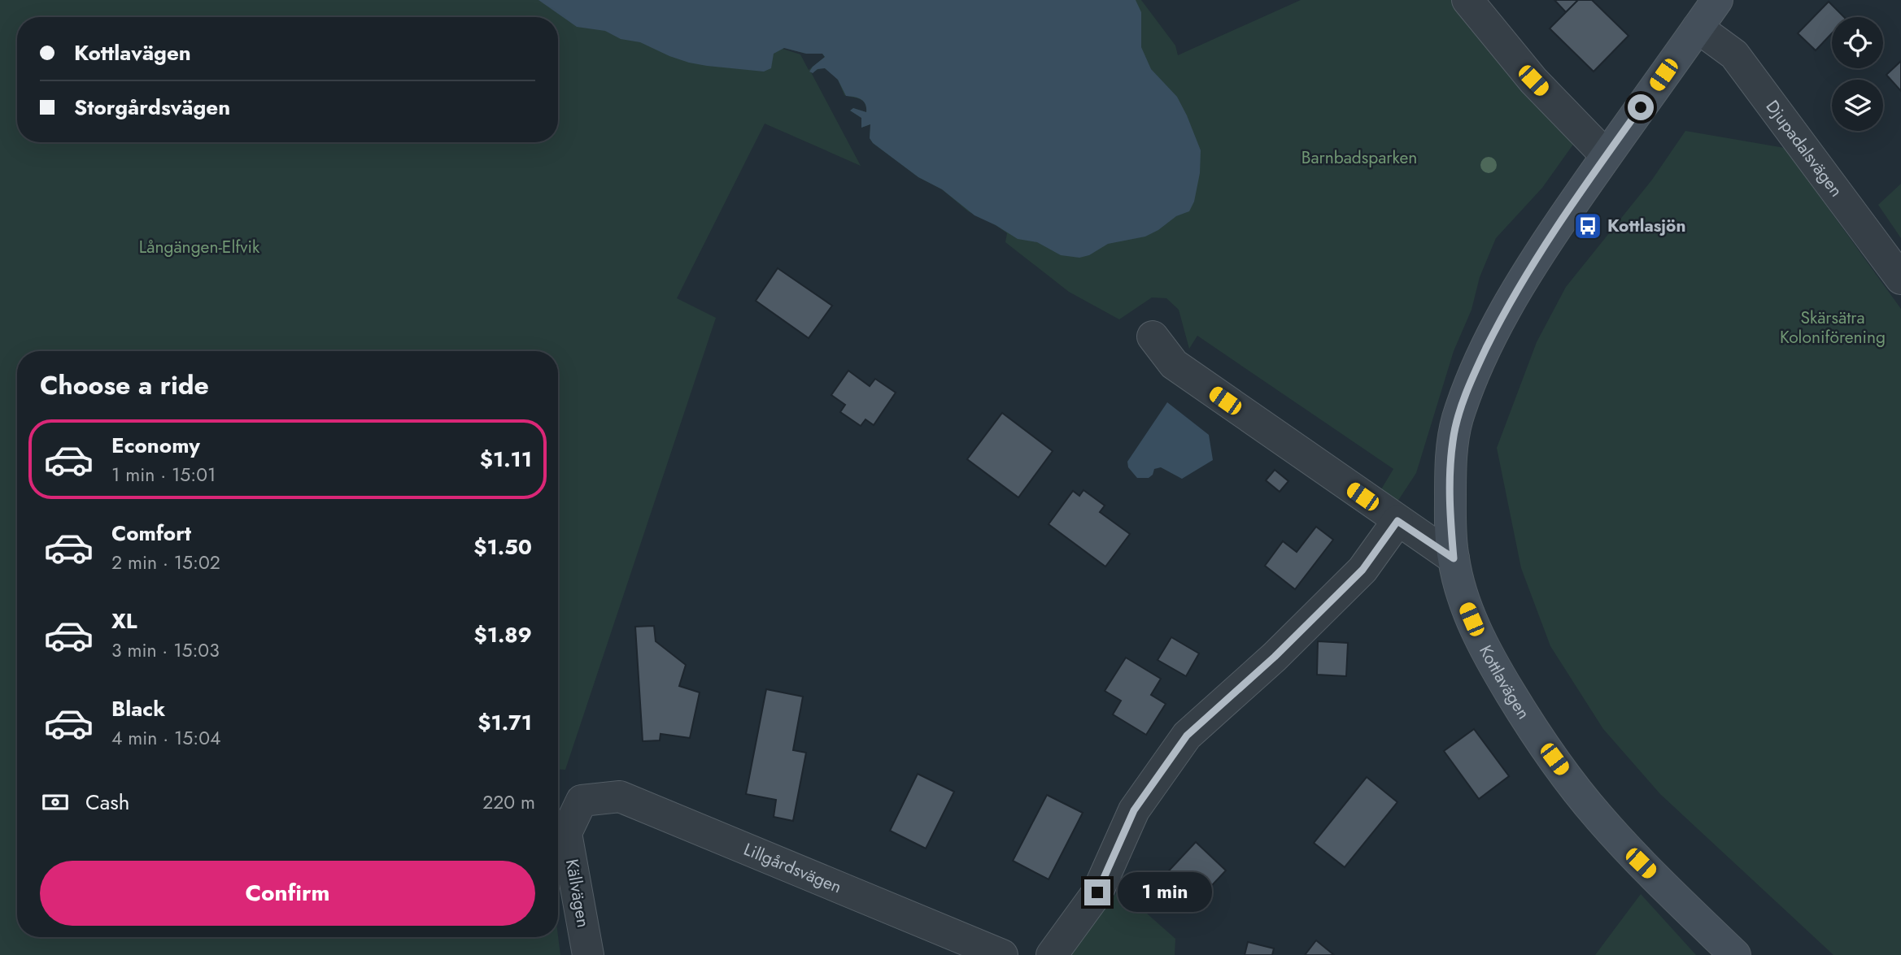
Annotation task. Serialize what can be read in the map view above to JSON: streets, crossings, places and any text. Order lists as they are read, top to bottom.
{
  "streets": {
    "street": [
      "Djupadalsvägen",
      "Kottlavägen",
      "Lillgårdsvägen",
      "Källvägen"
    ]
  },
  "crossings": [
    ["Djupadalsvägen", "Kottlavägen"],
    ["Lillgårdsvägen", "Källvägen"]
  ],
  "parks": ["Barnbadsparken", "Långängen-Elfvik", "Skärsätra Koloniförening"],
  "places": {
    "bus stop": ["Kottlasjön"]
  },
  "page": {
    "banner": ["Kottlavägen", "Storgårdsvägen"],
    "heading": "Choose a ride",
    "list": [
      {
        "name": "Economy",
        "note": "1 min · 15:01",
        "value": "$1.11"
      },
      {
        "name": "Comfort",
        "note": "2 min · 15:02",
        "value": "$1.50"
      },
      {
        "name": "XL",
        "note": "3 min · 15:03",
        "value": "$1.89"
      },
      {
        "name": "Black",
        "note": "4 min · 15:04",
        "value": "$1.71"
      }
    ],
    "pay": ["Cash", "220 m"],
    "buttons": "Confirm",
    "bubble": "1 min"
  }
}
